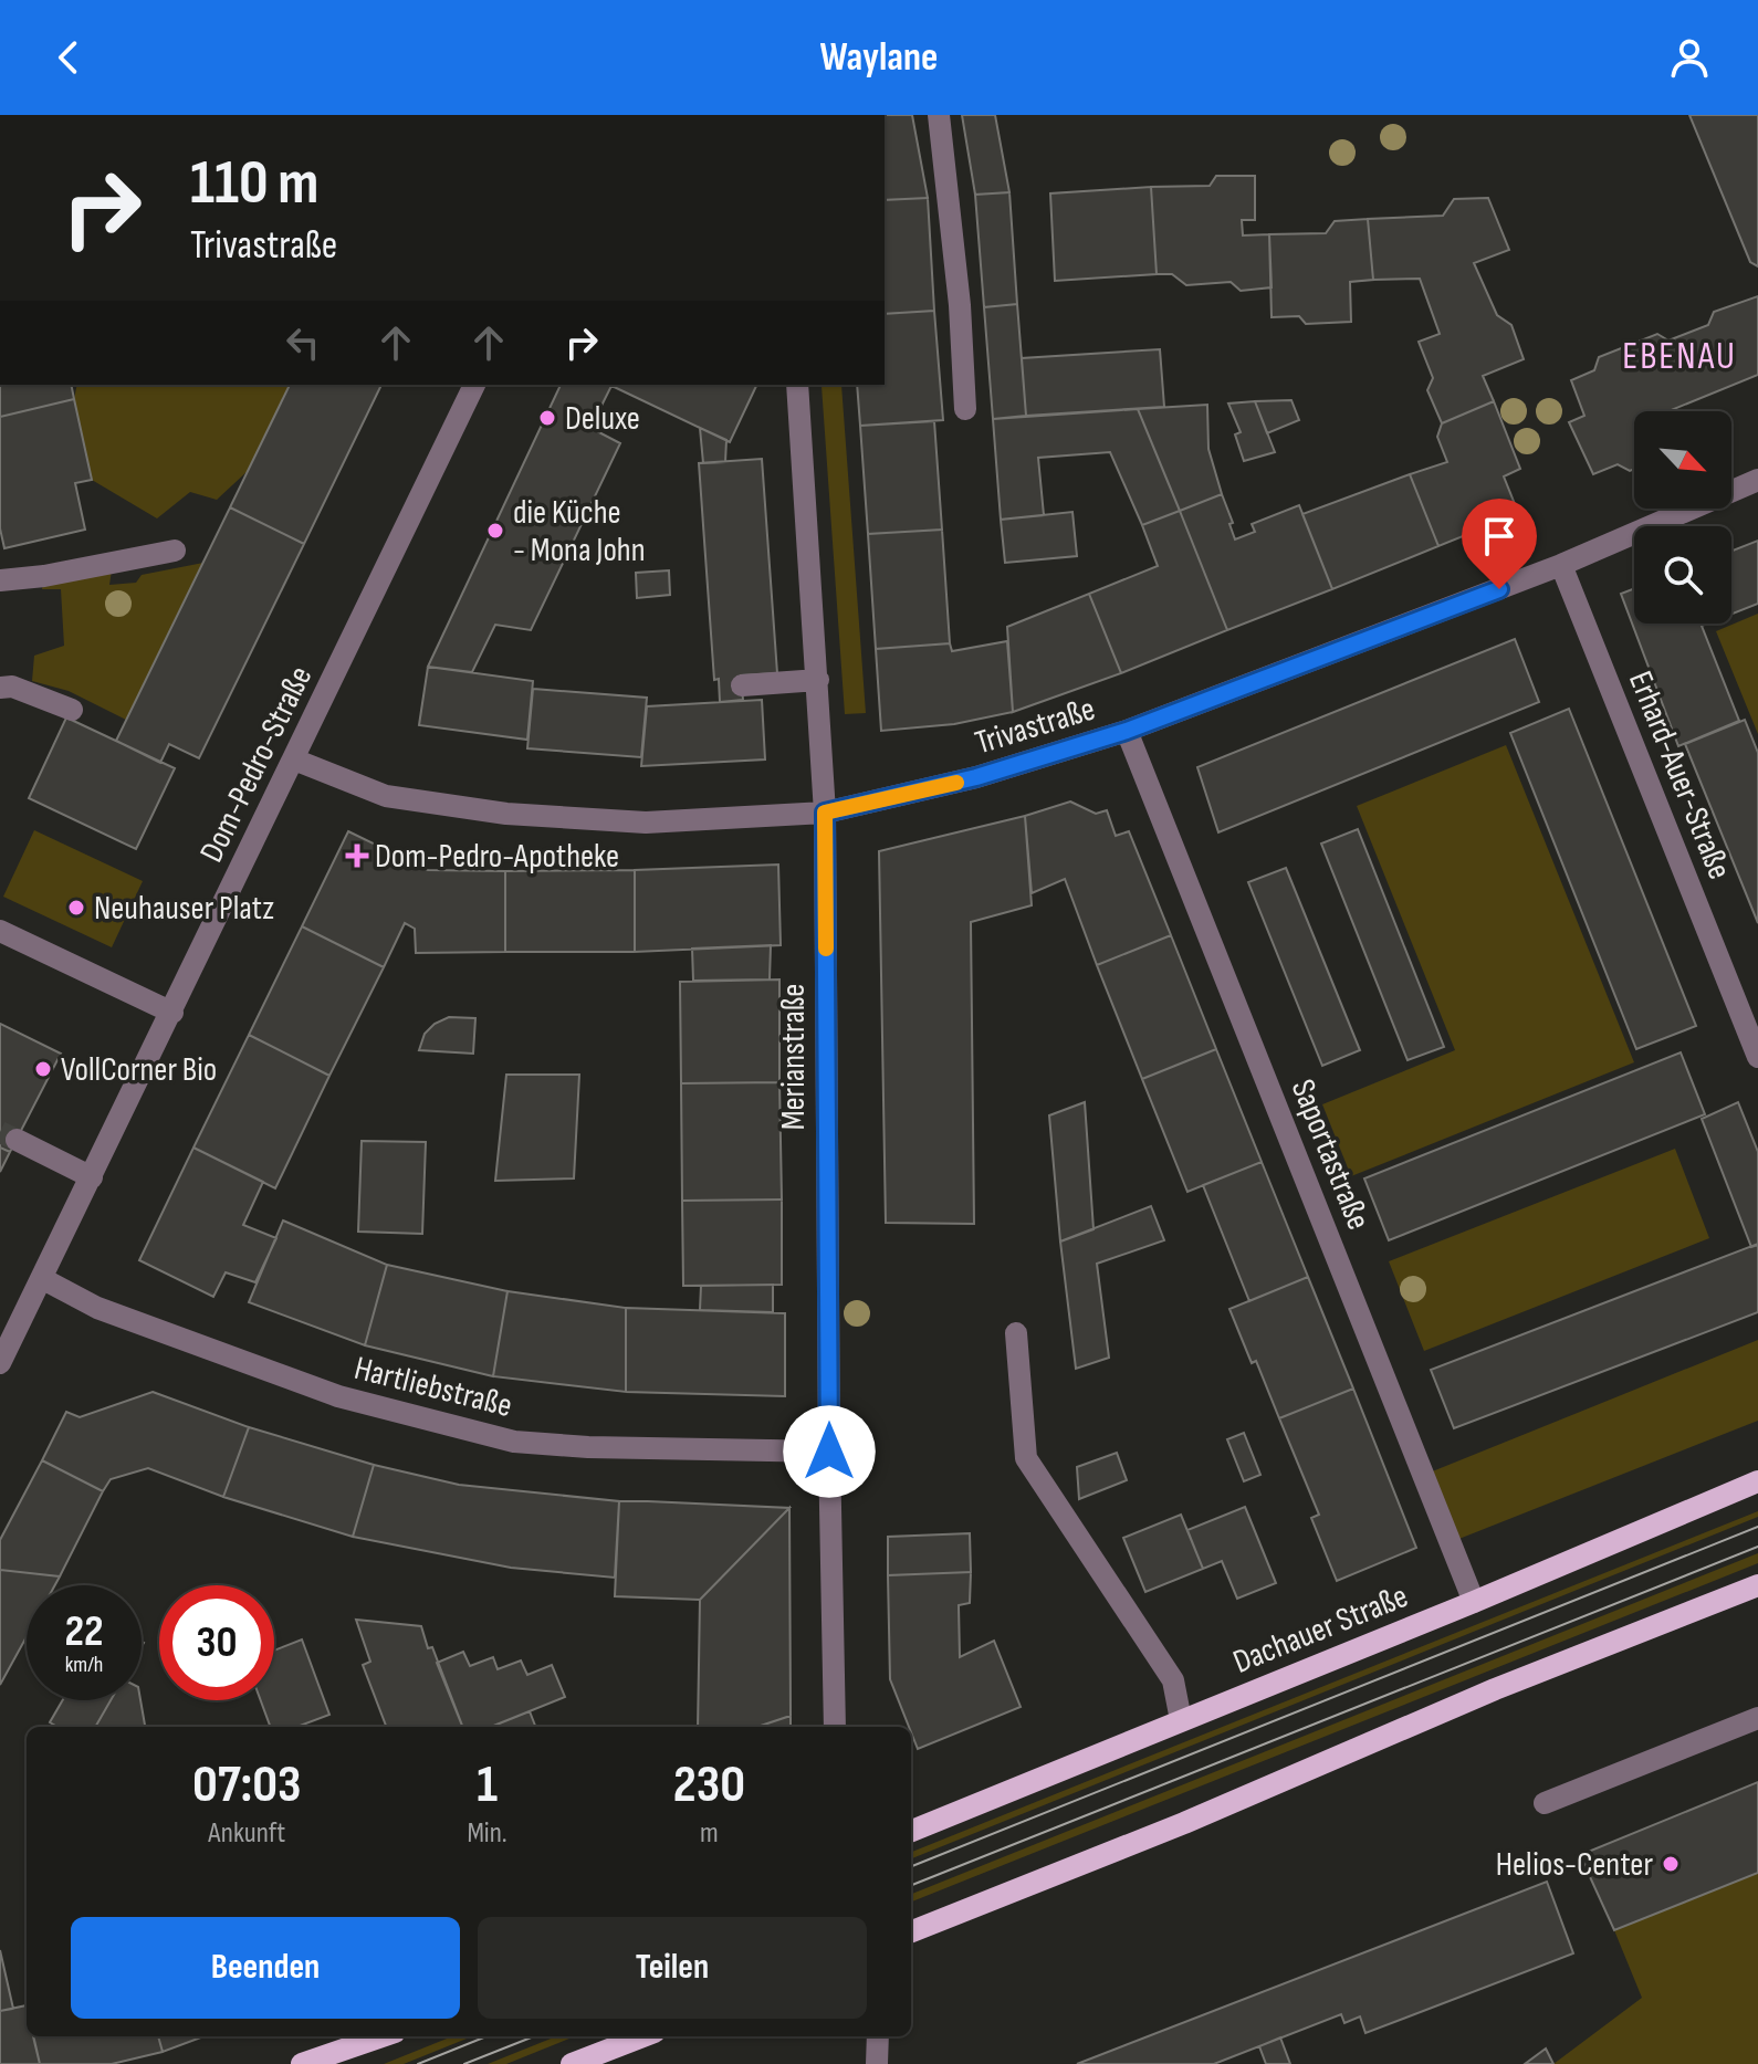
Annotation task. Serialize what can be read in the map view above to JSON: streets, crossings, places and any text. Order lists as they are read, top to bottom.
{
  "streets": {
    "main road": ["Dachauer Straße"],
    "street": [
      "Trivastraße",
      "Dom-Pedro-Straße",
      "Erhard-Auer-Straße",
      "Merianstraße",
      "Saportastraße",
      "Hartliebstraße"
    ]
  },
  "crossings": [
    ["Trivastraße", "Dom-Pedro-Straße"],
    ["Trivastraße", "Erhard-Auer-Straße"],
    ["Trivastraße", "Merianstraße"],
    ["Trivastraße", "Saportastraße"],
    ["Dom-Pedro-Straße", "Hartliebstraße"],
    ["Merianstraße", "Hartliebstraße"],
    ["Saportastraße", "Dachauer Straße"]
  ],
  "districts": ["EBENAU"],
  "places": {
    "other": [
      "Deluxe",
      "die Küche - Mona John",
      "Neuhauser Platz",
      "VollCorner Bio",
      "Helios-Center"
    ],
    "health": ["Dom-Pedro-Apotheke"]
  },
  "north": "bottom right",
  "page": {
    "header": "Waylane",
    "turn": ["110 m", "Trivastraße"],
    "speed": "22 km/h",
    "limit": "30",
    "eta": [
      "07:03",
      "Ankunft",
      "1",
      "Min.",
      "230",
      "m"
    ],
    "buttons": ["Beenden", "Teilen"]
  }
}
